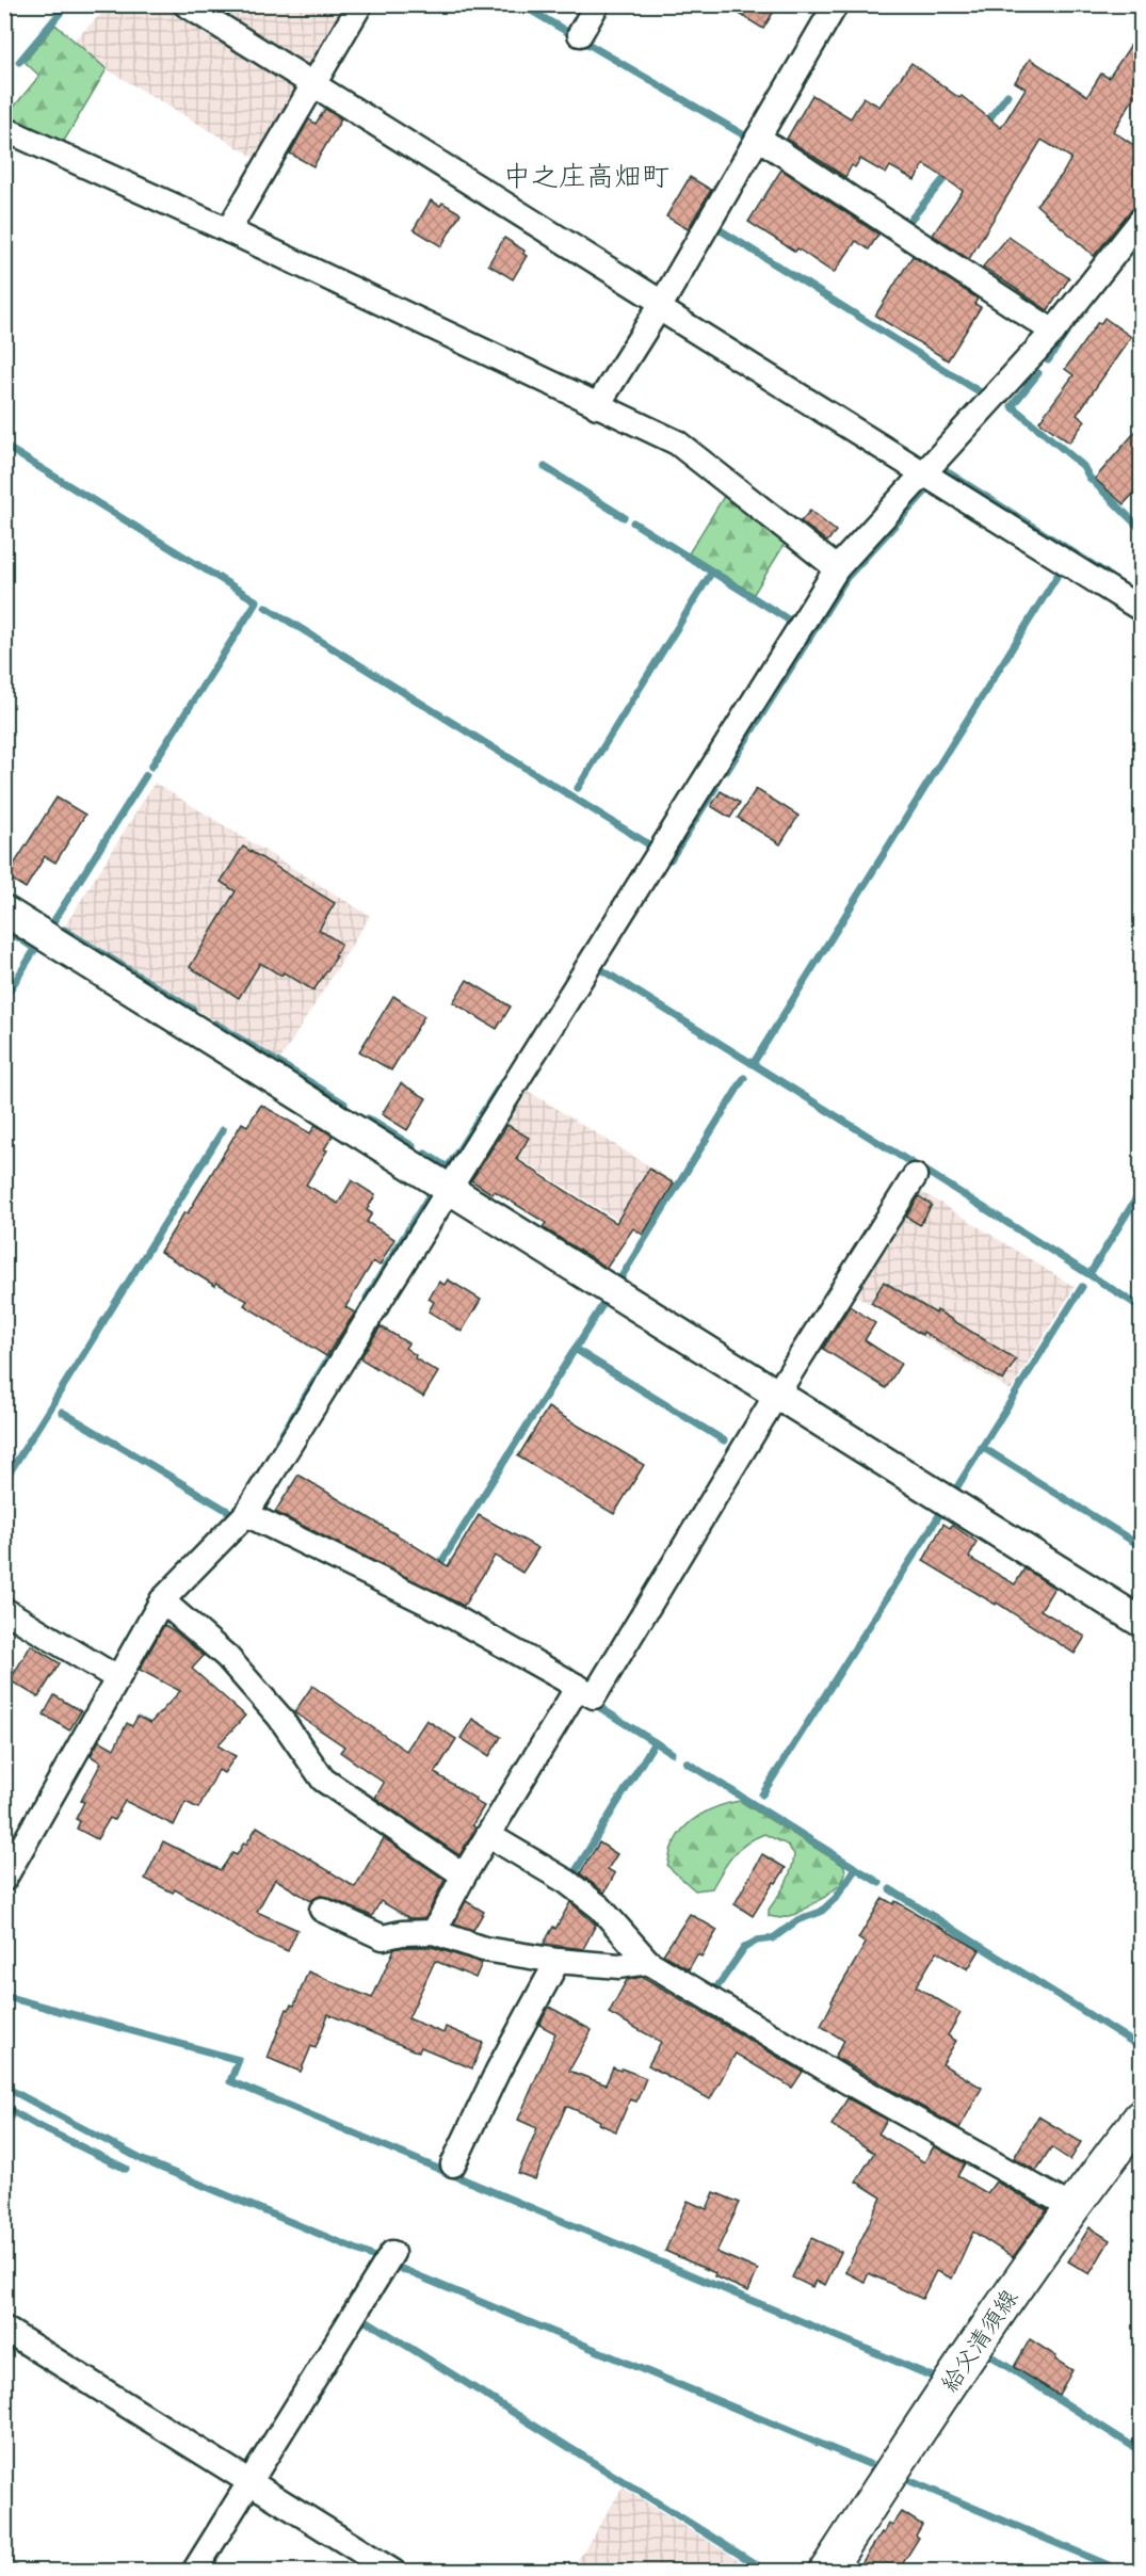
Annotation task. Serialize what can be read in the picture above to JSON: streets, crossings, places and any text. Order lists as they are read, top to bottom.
{
  "streets": {
    "main road": ["給父清須線"]
  },
  "districts": ["中之庄高畑町"]
}
